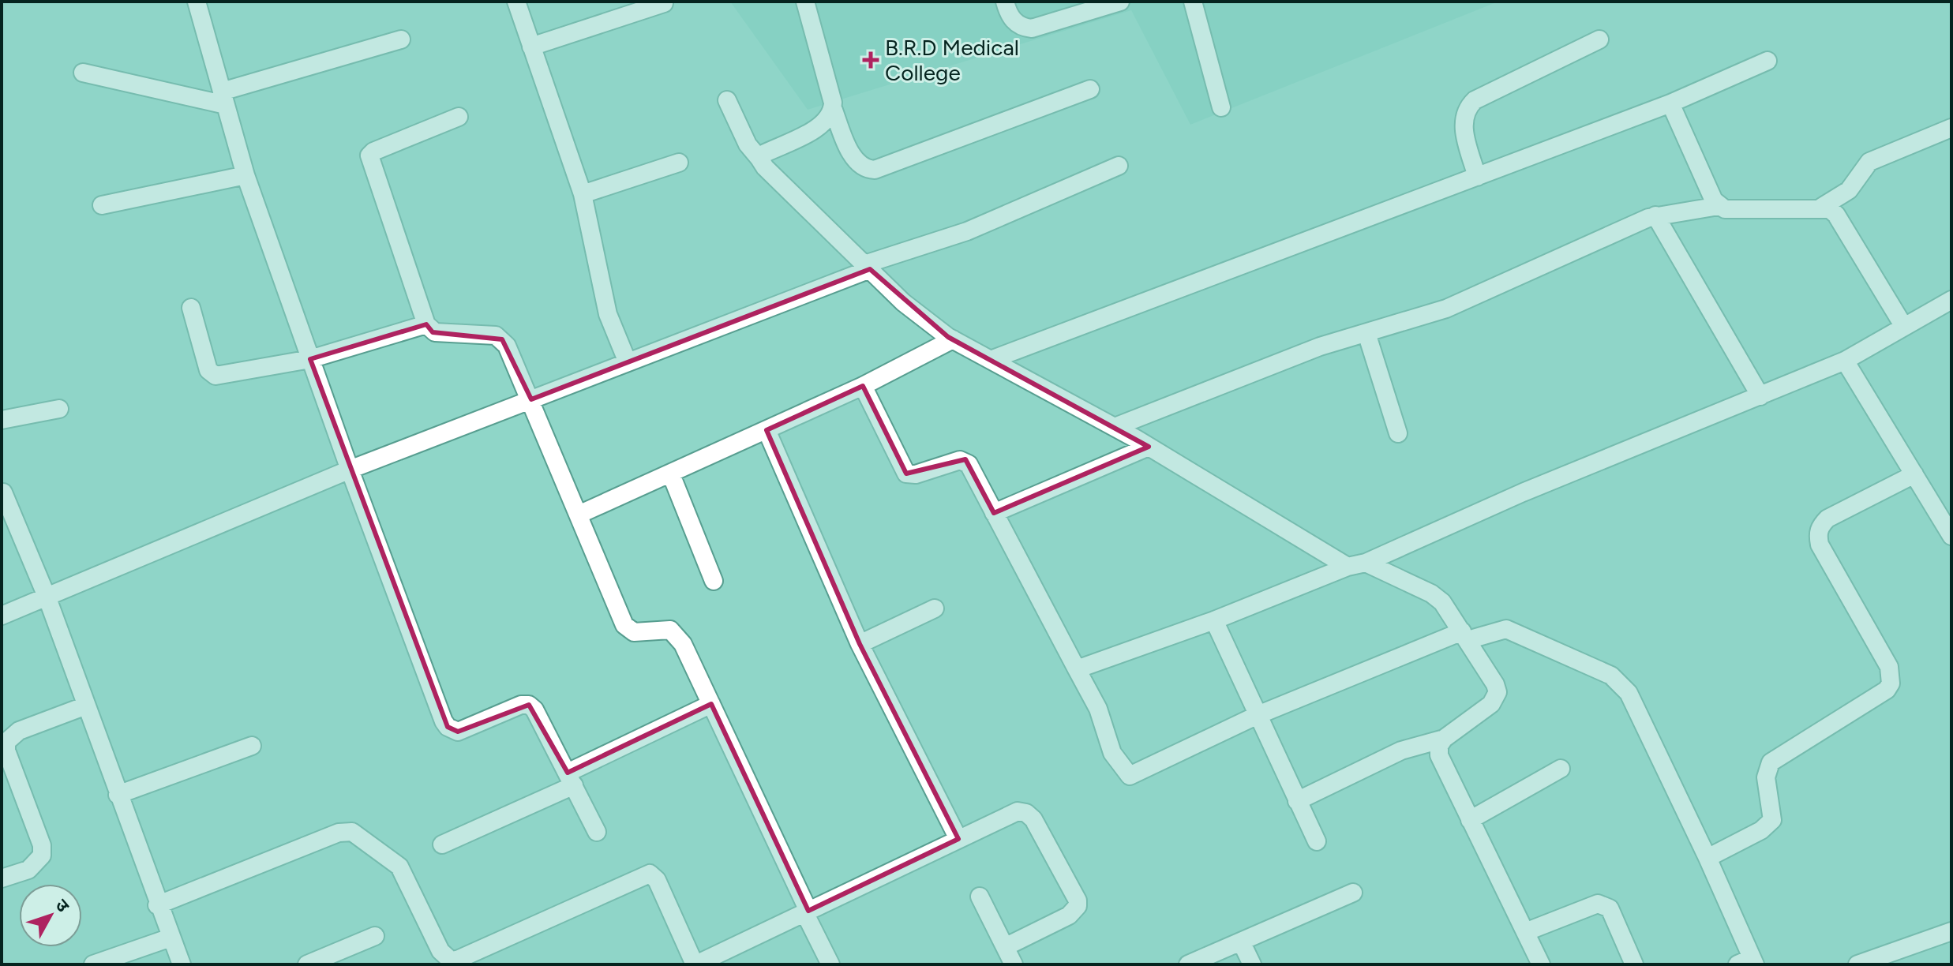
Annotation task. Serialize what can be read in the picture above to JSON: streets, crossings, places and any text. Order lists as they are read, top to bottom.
{
  "places": {
    "health": ["B.R.D Medical College"]
  },
  "north": "top right"
}
